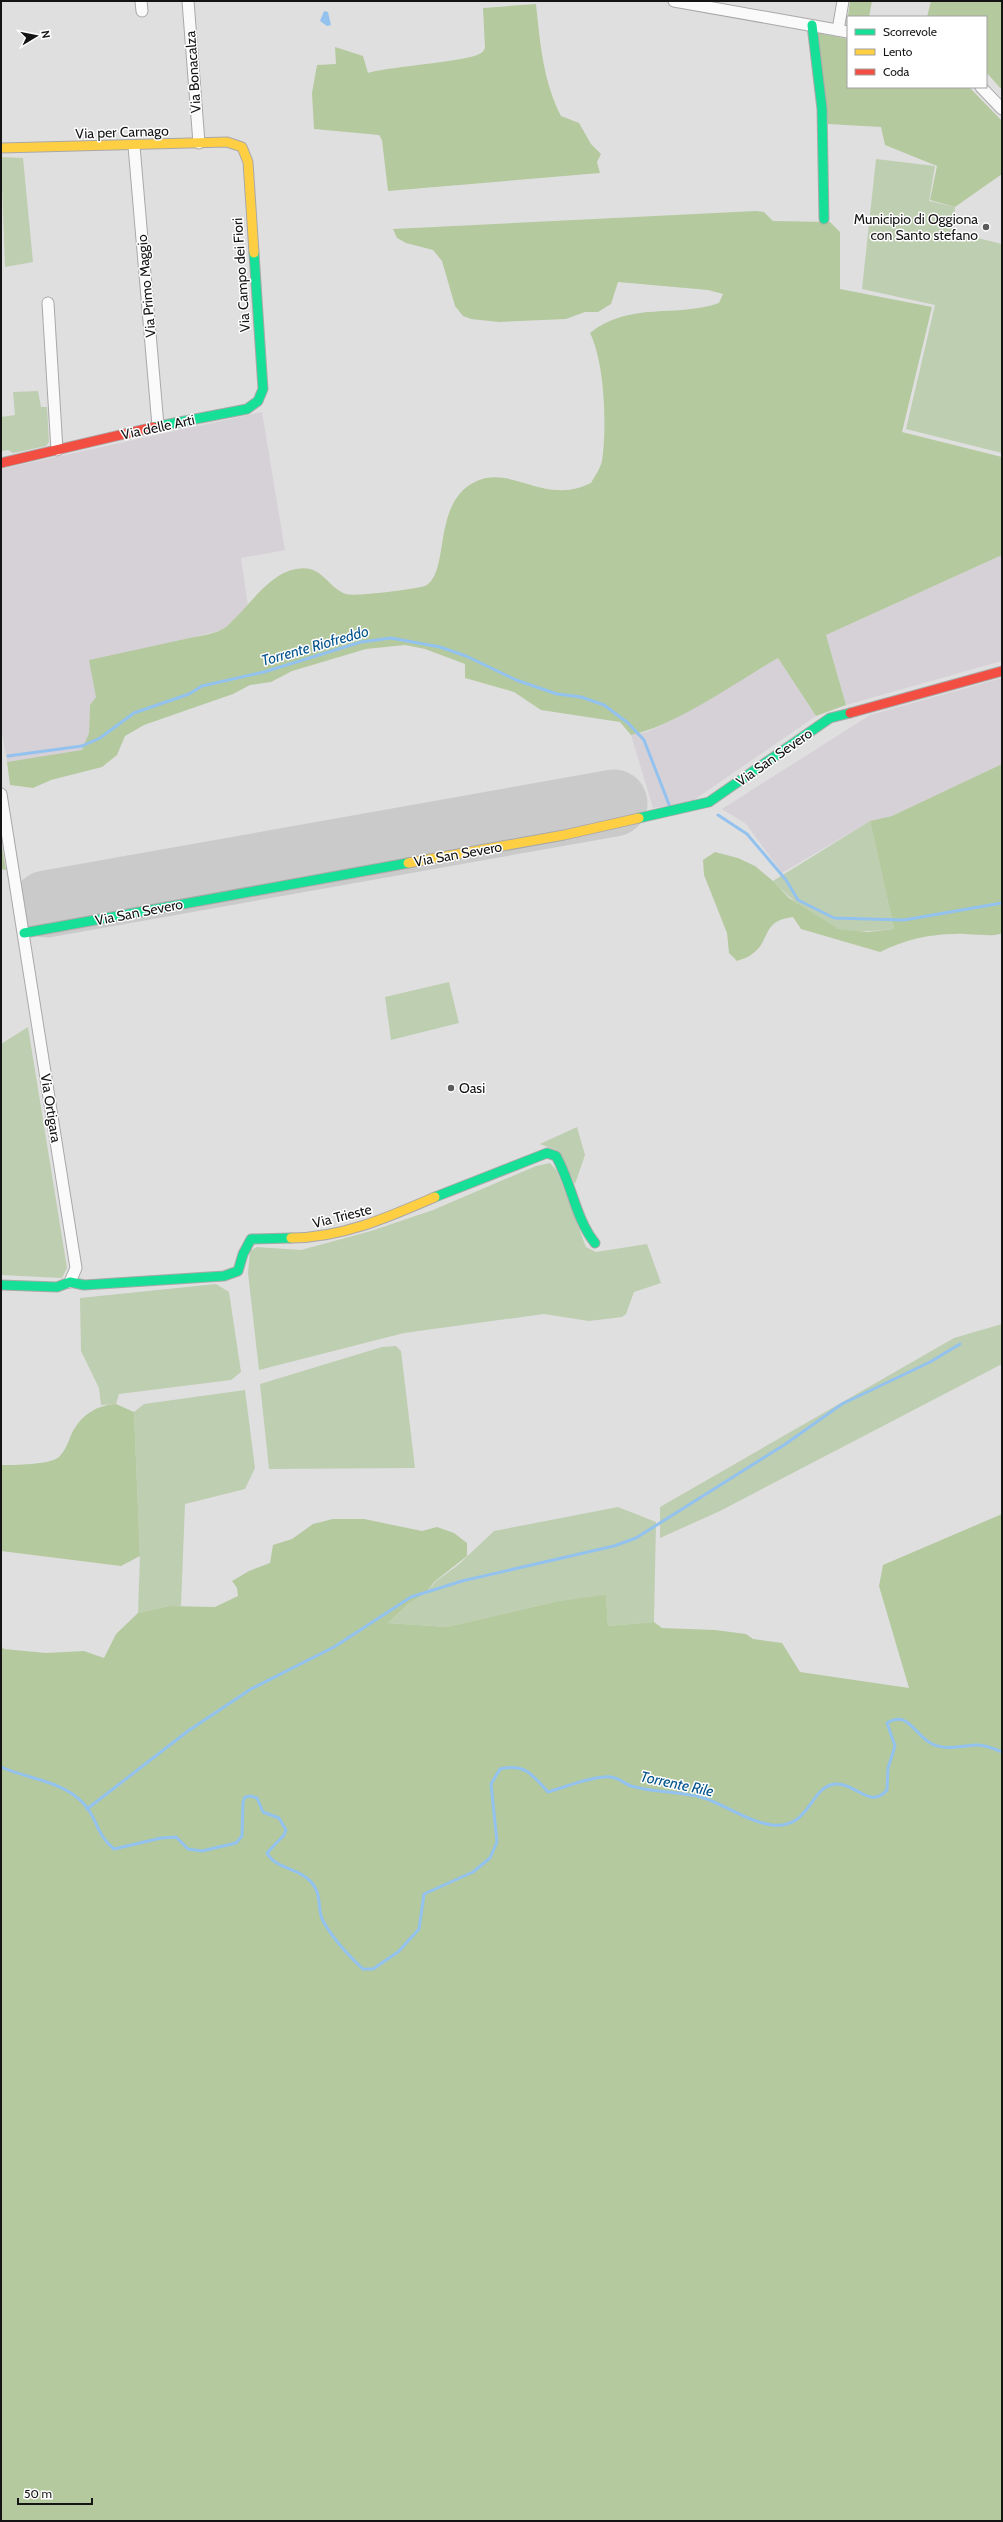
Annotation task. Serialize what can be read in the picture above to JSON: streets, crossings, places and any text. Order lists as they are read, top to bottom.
{
  "streets": {
    "street": [
      "Via Bonacalza",
      "Via per Carnago",
      "Via Campo dei Fiori",
      "Via Primo Maggio",
      "Via delle Arti",
      "Via San Severo",
      "Via Ortigara",
      "Via Trieste"
    ]
  },
  "crossings": [
    ["Via Bonacalza", "Via per Carnago"],
    ["Via per Carnago", "Via Campo dei Fiori"],
    ["Via per Carnago", "Via Primo Maggio"],
    ["Via Campo dei Fiori", "Via delle Arti"],
    ["Via Primo Maggio", "Via delle Arti"],
    ["Via San Severo", "Via Ortigara"],
    ["Via Ortigara", "Via Trieste"]
  ],
  "water": ["Torrente Riofreddo", "Torrente Rile"],
  "places": ["Municipio di Oggiona con Santo stefano", "Oasi"],
  "legend": ["Scorrevole", "Lento", "Coda"],
  "scale_bar": "50 m",
  "north": "right"
}
